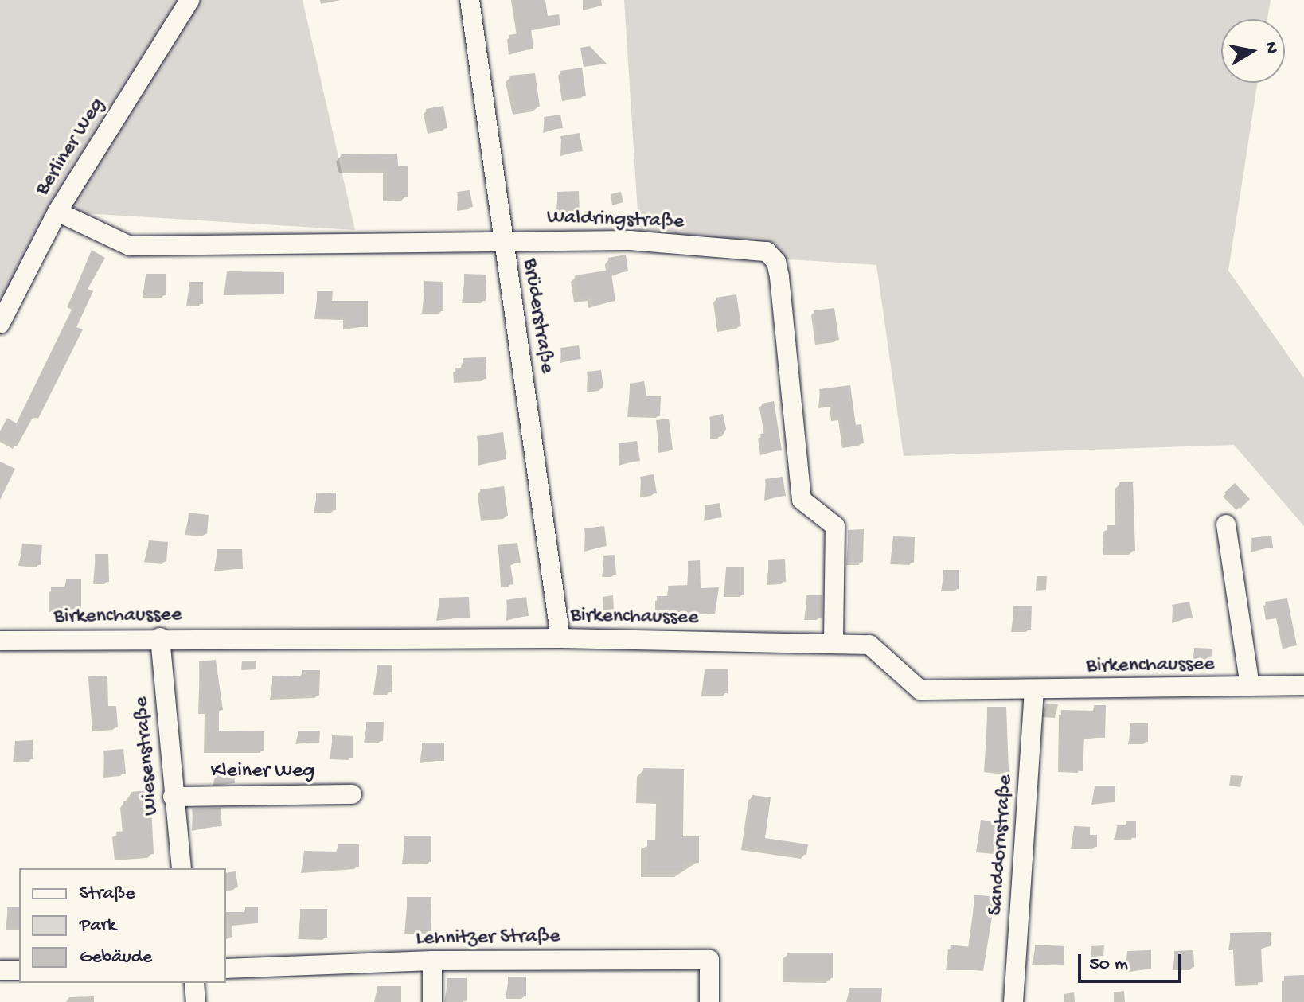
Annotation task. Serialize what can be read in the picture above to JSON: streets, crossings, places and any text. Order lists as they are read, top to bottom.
{
  "streets": {
    "street": [
      "Berliner Weg",
      "Waldringstraße",
      "Brüderstraße",
      "Birkenchaussee",
      "Wiesenstraße",
      "Kleiner Weg",
      "Sanddornstraße",
      "Lehnitzer Straße"
    ]
  },
  "crossings": [
    ["Berliner Weg", "Waldringstraße"],
    ["Waldringstraße", "Brüderstraße"],
    ["Waldringstraße", "Birkenchaussee"],
    ["Brüderstraße", "Birkenchaussee"],
    ["Birkenchaussee", "Wiesenstraße"],
    ["Birkenchaussee", "Sanddornstraße"],
    ["Wiesenstraße", "Kleiner Weg"]
  ],
  "legend": ["Straße", "Park", "Gebäude"],
  "scale_bar": "50 m",
  "north": "right"
}
